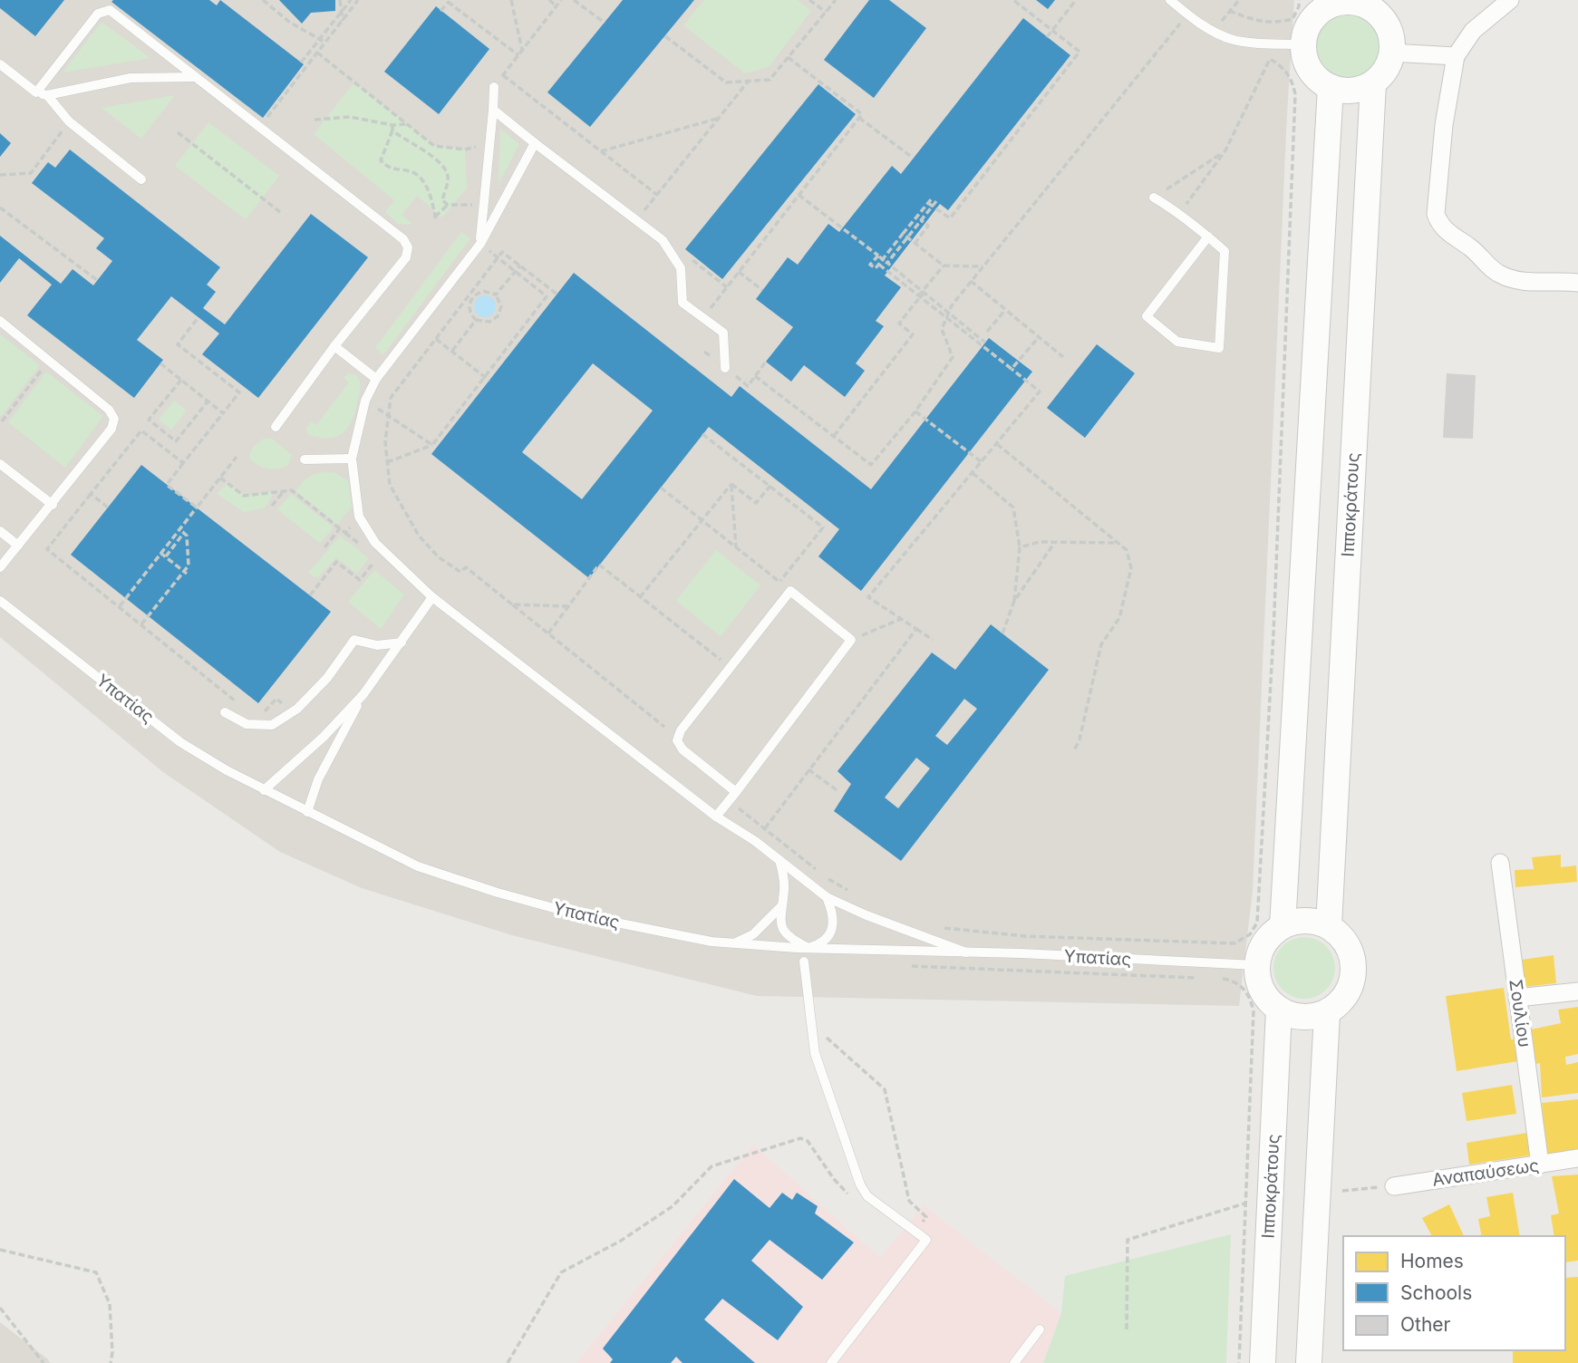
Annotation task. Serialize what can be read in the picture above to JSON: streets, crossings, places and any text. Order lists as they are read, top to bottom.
{
  "streets": {
    "street": ["Ιπποκράτους", "Σουλίου", "Αναπαύσεως"],
    "lane": ["Υπατίας"]
  },
  "crossings": [
    ["Ιπποκράτους", "Υπατίας"],
    ["Σουλίου", "Αναπαύσεως"]
  ],
  "legend": ["Homes", "Schools", "Other"]
}
